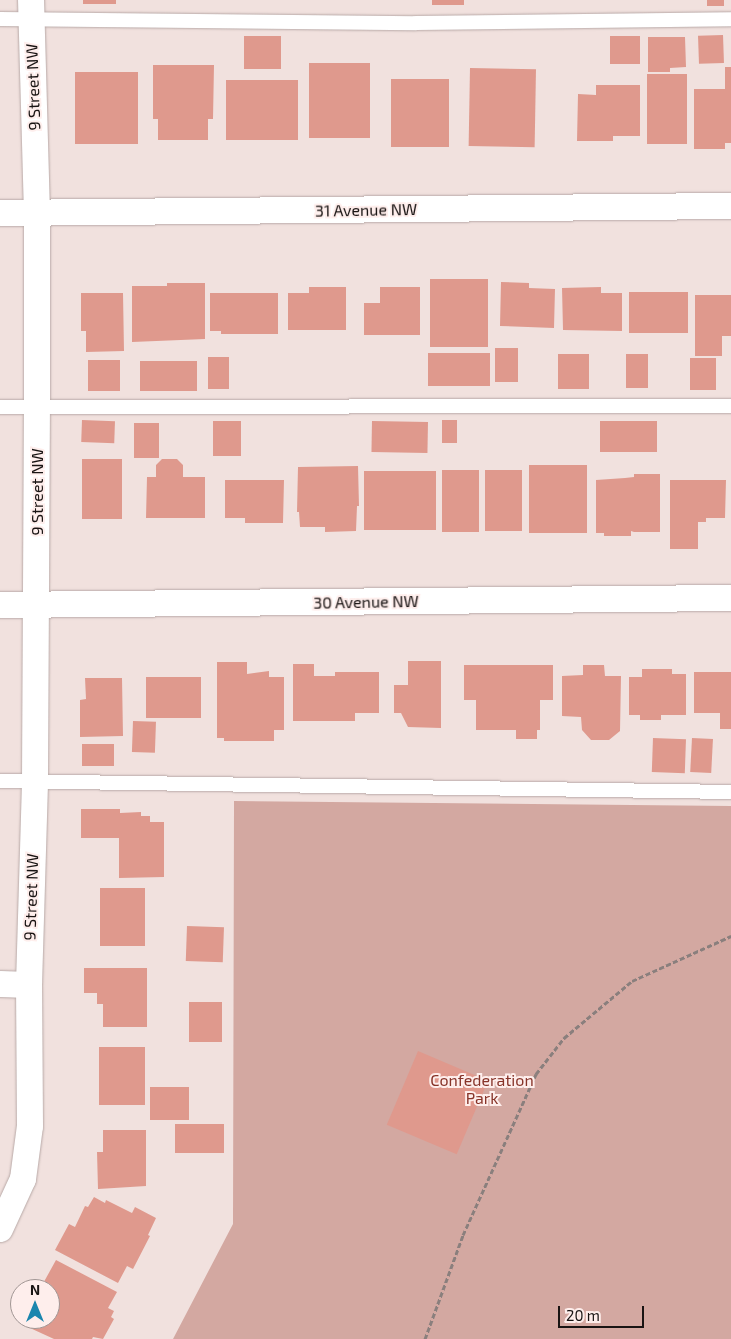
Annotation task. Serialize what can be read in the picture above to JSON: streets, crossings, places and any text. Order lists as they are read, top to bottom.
{
  "streets": {
    "street": ["9 Street NW", "31 Avenue NW", "30 Avenue NW"]
  },
  "crossings": [
    ["9 Street NW", "31 Avenue NW"],
    ["9 Street NW", "30 Avenue NW"]
  ],
  "parks": ["Confederation Park"],
  "scale_bar": "20 m",
  "north": "top"
}
